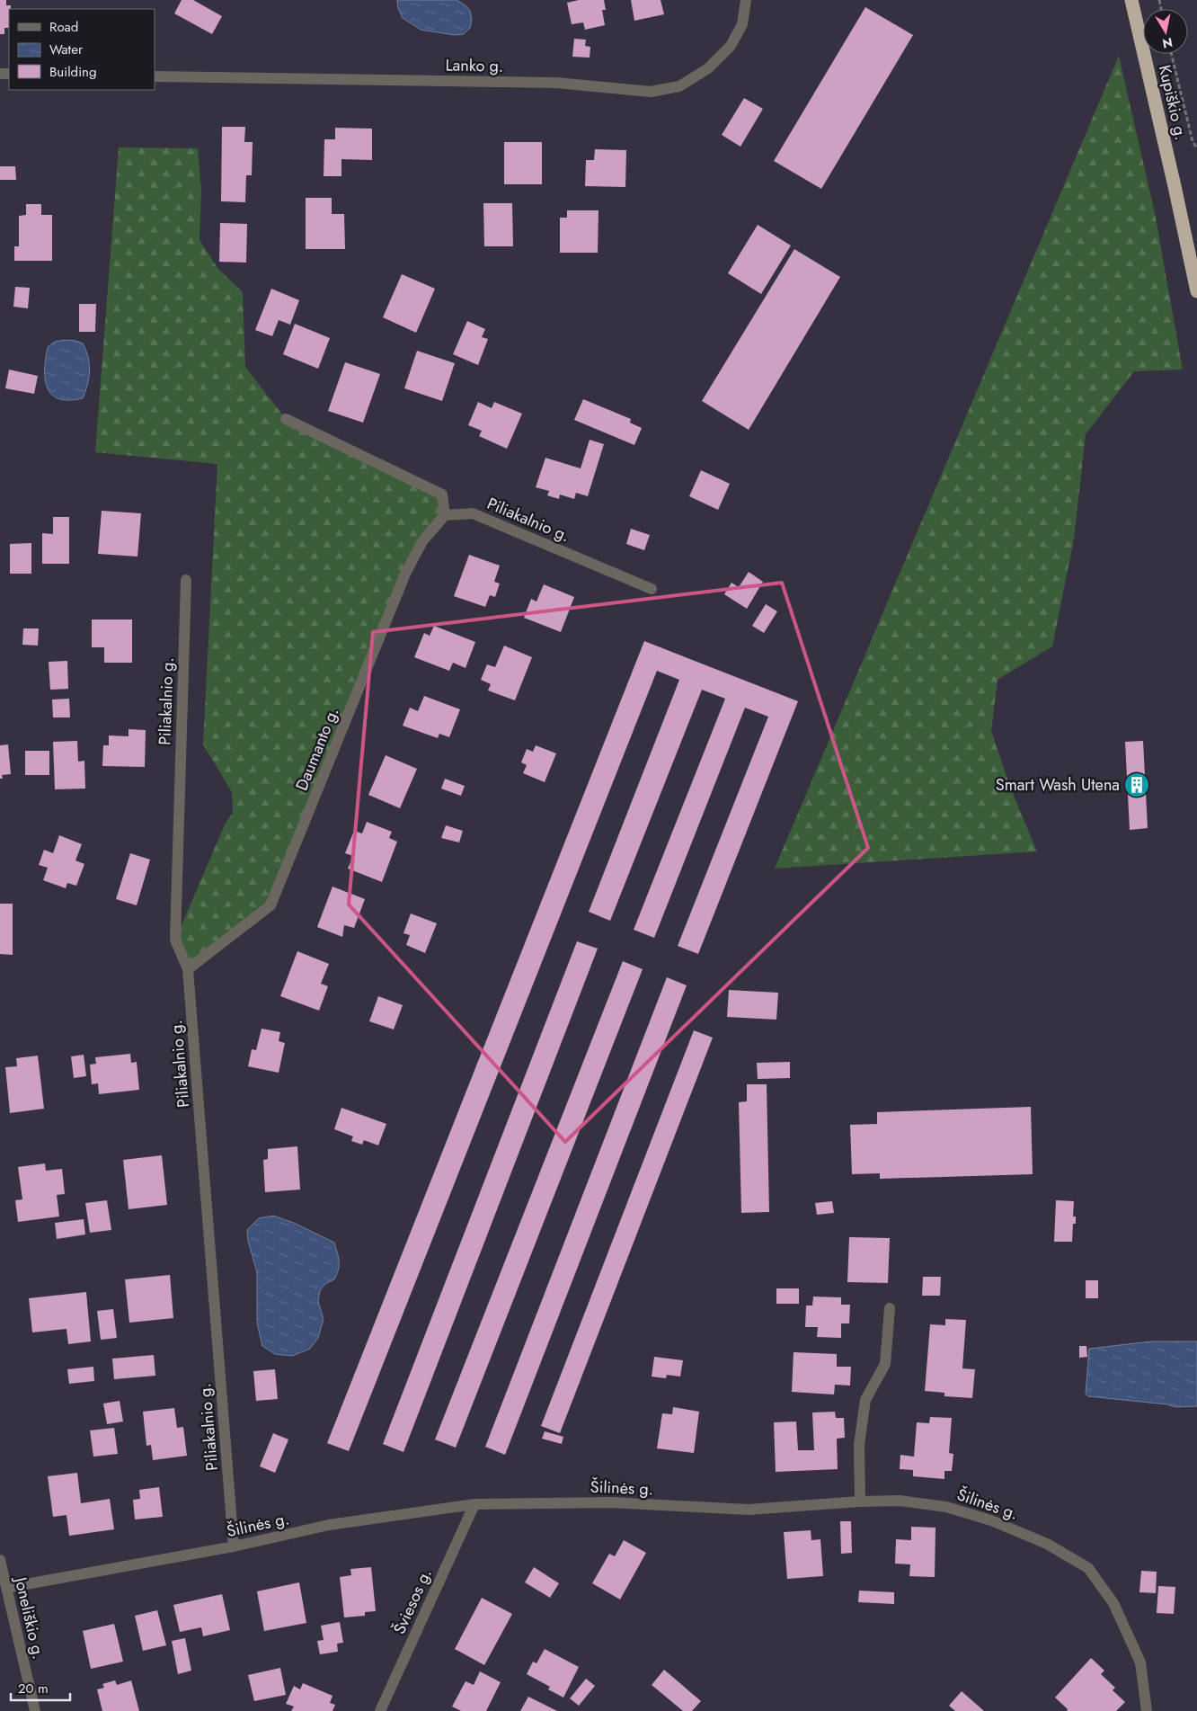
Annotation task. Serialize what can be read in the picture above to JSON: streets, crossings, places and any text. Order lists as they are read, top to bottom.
{
  "streets": {
    "highway": ["Kupiškio g."],
    "street": [
      "Lanko g.",
      "Piliakalnio g.",
      "Daumanto g.",
      "Šilinės g.",
      "Šviesos g.",
      "Joneliškio g."
    ]
  },
  "crossings": [
    ["Piliakalnio g.", "Daumanto g."],
    ["Piliakalnio g.", "Šilinės g."],
    ["Šilinės g.", "Šviesos g."],
    ["Šilinės g.", "Joneliškio g."]
  ],
  "places": {
    "building": ["Smart Wash Utena"]
  },
  "legend": ["Road", "Water", "Building"],
  "scale_bar": "20 m",
  "north": "bottom"
}
